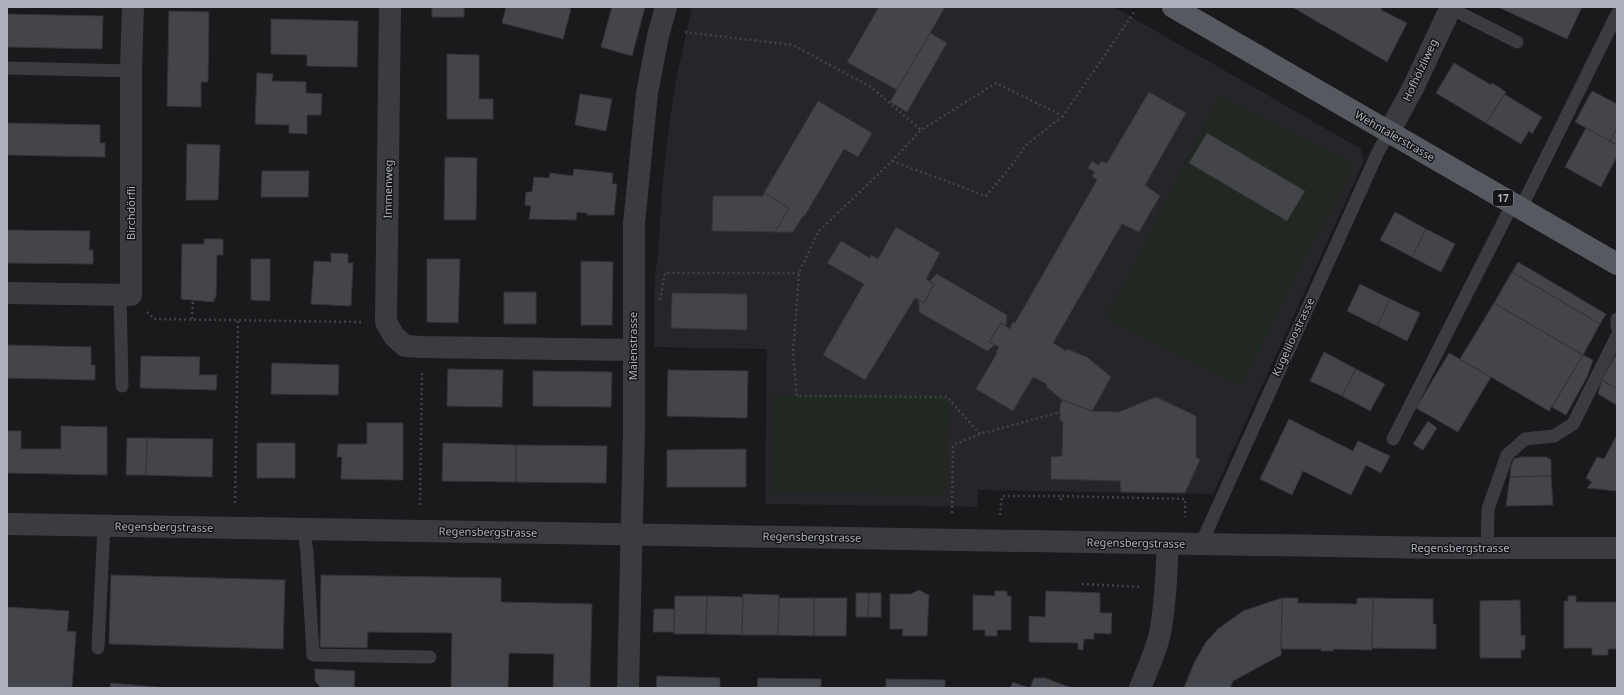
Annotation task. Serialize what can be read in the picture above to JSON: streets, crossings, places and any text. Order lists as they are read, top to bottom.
{
  "streets": {
    "main road": ["Wehntalerstrasse", "17"],
    "street": [
      "Hofhölzliweg",
      "Immenweg",
      "Birchdörfli",
      "Maienstrasse",
      "Regensbergstrasse"
    ],
    "lane": ["Kügeliloostrasse"]
  },
  "crossings": [
    ["Hofhölzliweg", "Wehntalerstrasse"],
    ["Hofhölzliweg", "Kügeliloostrasse"],
    ["Wehntalerstrasse", "Kügeliloostrasse"],
    ["Kügeliloostrasse", "Regensbergstrasse"],
    ["Maienstrasse", "Regensbergstrasse"]
  ]
}
